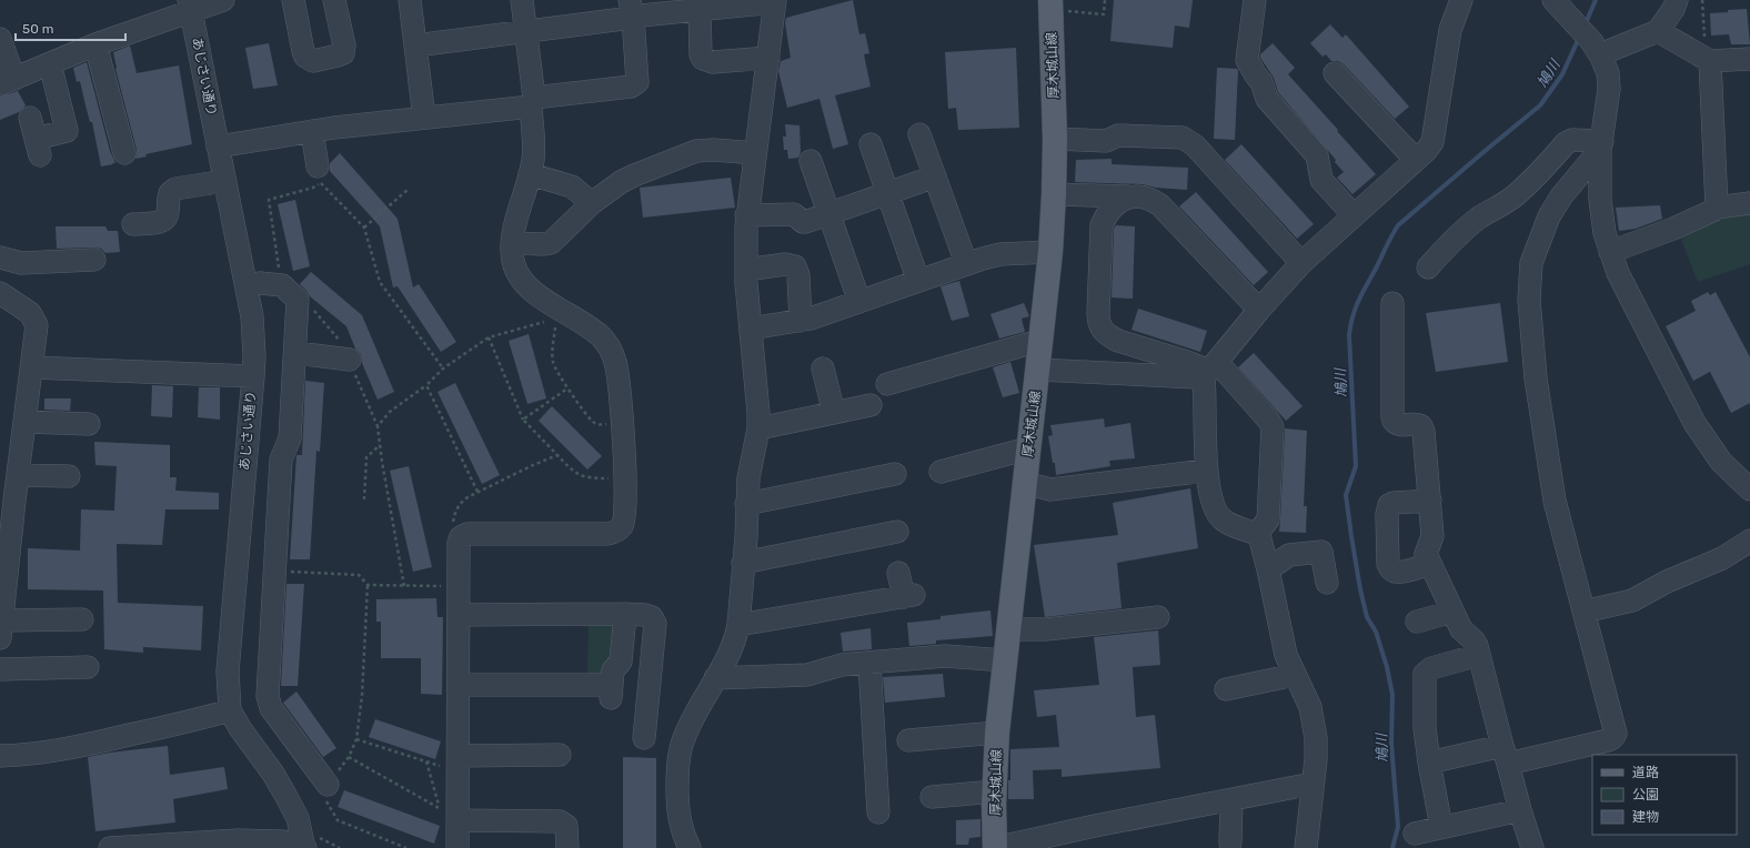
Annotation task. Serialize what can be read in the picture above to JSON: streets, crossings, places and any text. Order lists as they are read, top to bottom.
{
  "streets": {
    "main road": ["厚木城山線"],
    "street": ["あじさい通り"]
  },
  "water": ["鳩川"],
  "legend": ["道路", "公園", "建物"],
  "scale_bar": "50 m"
}
